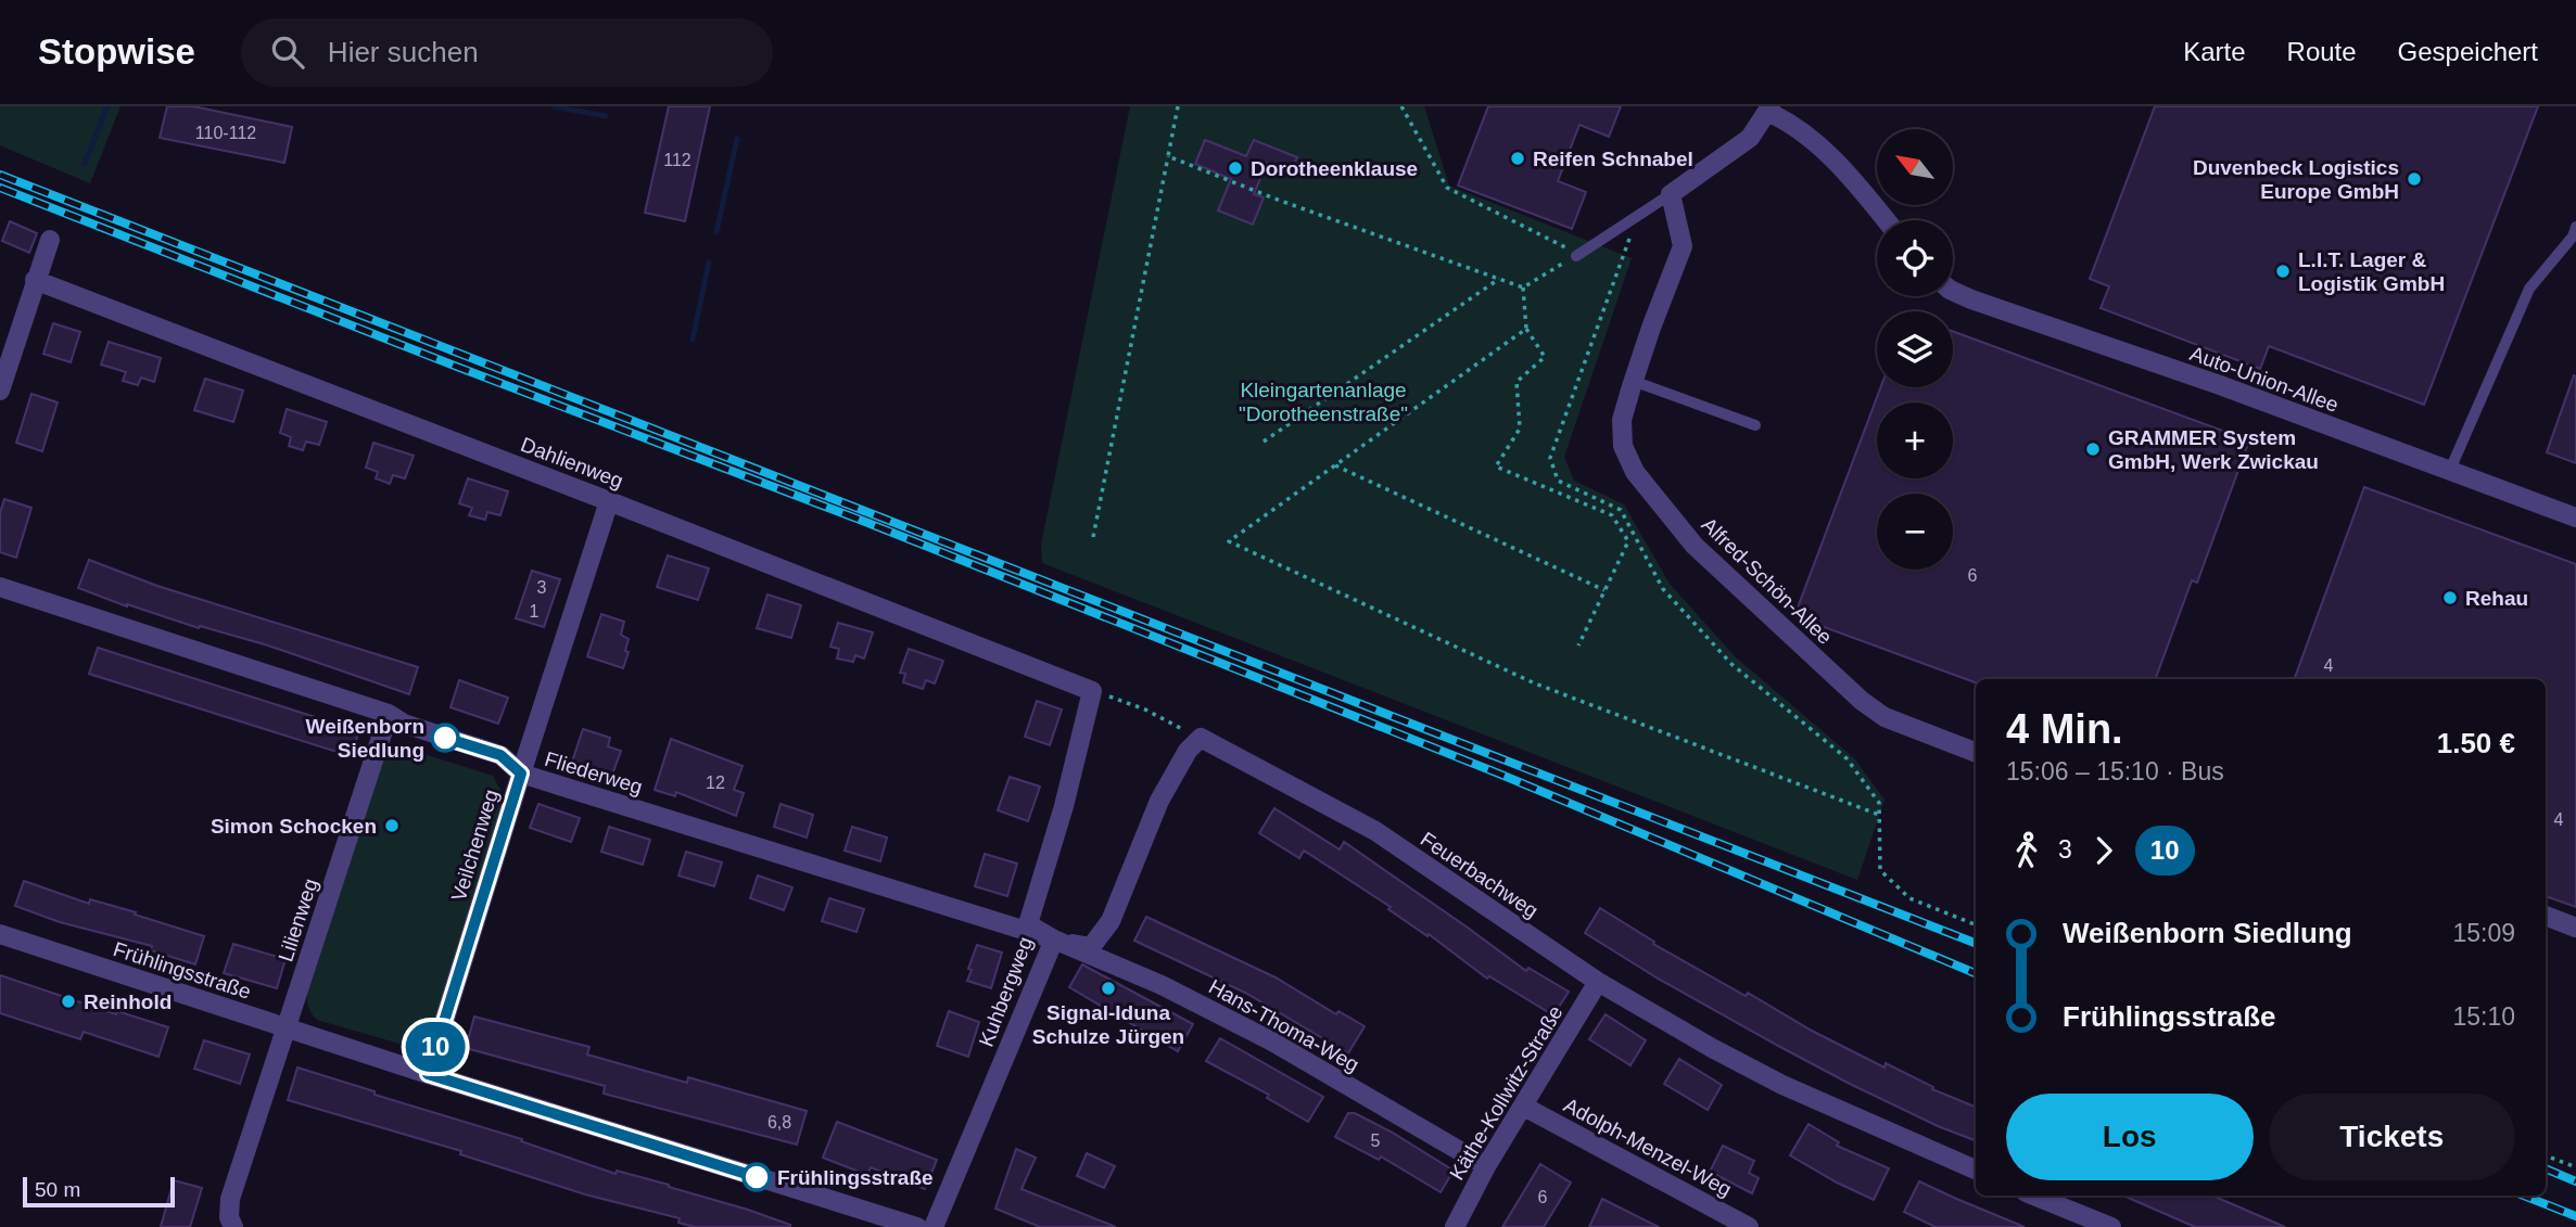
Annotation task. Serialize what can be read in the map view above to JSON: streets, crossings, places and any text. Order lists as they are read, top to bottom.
{
  "streets": {
    "street": [
      "Auto-Union-Allee",
      "Dahlienweg",
      "Alfred-Schön-Allee",
      "Fliederweg",
      "Veilchenweg",
      "Feuerbachweg",
      "Lilienweg",
      "Frühlingsstraße",
      "Kuhbergweg",
      "Hans-Thoma-Weg",
      "Käthe-Kollwitz-Straße",
      "Adolph-Menzel-Weg"
    ]
  },
  "crossings": [
    ["Dahlienweg", "Veilchenweg"],
    ["Dahlienweg", "Kuhbergweg"],
    ["Fliederweg", "Veilchenweg"],
    ["Fliederweg", "Lilienweg"],
    ["Fliederweg", "Kuhbergweg"],
    ["Fliederweg", "Hans-Thoma-Weg"],
    ["Veilchenweg", "Frühlingsstraße"],
    ["Feuerbachweg", "Käthe-Kollwitz-Straße"],
    ["Lilienweg", "Frühlingsstraße"],
    ["Kuhbergweg", "Hans-Thoma-Weg"],
    ["Hans-Thoma-Weg", "Käthe-Kollwitz-Straße"],
    ["Käthe-Kollwitz-Straße", "Adolph-Menzel-Weg"]
  ],
  "parks": ["Kleingartenanlage \"Dorotheenstraße\""],
  "places": [
    "Reifen Schnabel",
    "Dorotheenklause",
    "Duvenbeck Logistics Europe GmbH",
    "L.I.T. Lager & Logistik GmbH",
    "GRAMMER System GmbH, Werk Zwickau",
    "Rehau",
    "Weißenborn Siedlung",
    "Simon Schocken",
    "Signal-Iduna Schulze Jürgen",
    "Reinhold",
    "Frühlingsstraße"
  ],
  "lines": ["bus line 10"],
  "house_numbers": [
    "110-112",
    "112",
    "6",
    "3",
    "1",
    "4",
    "12",
    "4",
    "6,8",
    "5",
    "6"
  ],
  "scale_bar": "50 m",
  "north": "top left",
  "page": {
    "header": "Stopwise",
    "search": "Hier suchen",
    "nav": ["Karte", "Route", "Gespeichert"],
    "on_map": "10",
    "map_buttons": ["+", "−"],
    "heading": ["4 Min.", "15:06 – 15:10 · Bus", "1.50 €"],
    "legs": ["3", "10"],
    "list": [
      {
        "name": "Weißenborn Siedlung",
        "value": "15:09"
      },
      {
        "name": "Frühlingsstraße",
        "value": "15:10"
      }
    ],
    "buttons": ["Los", "Tickets"],
    "scale": "50 m"
  }
}
